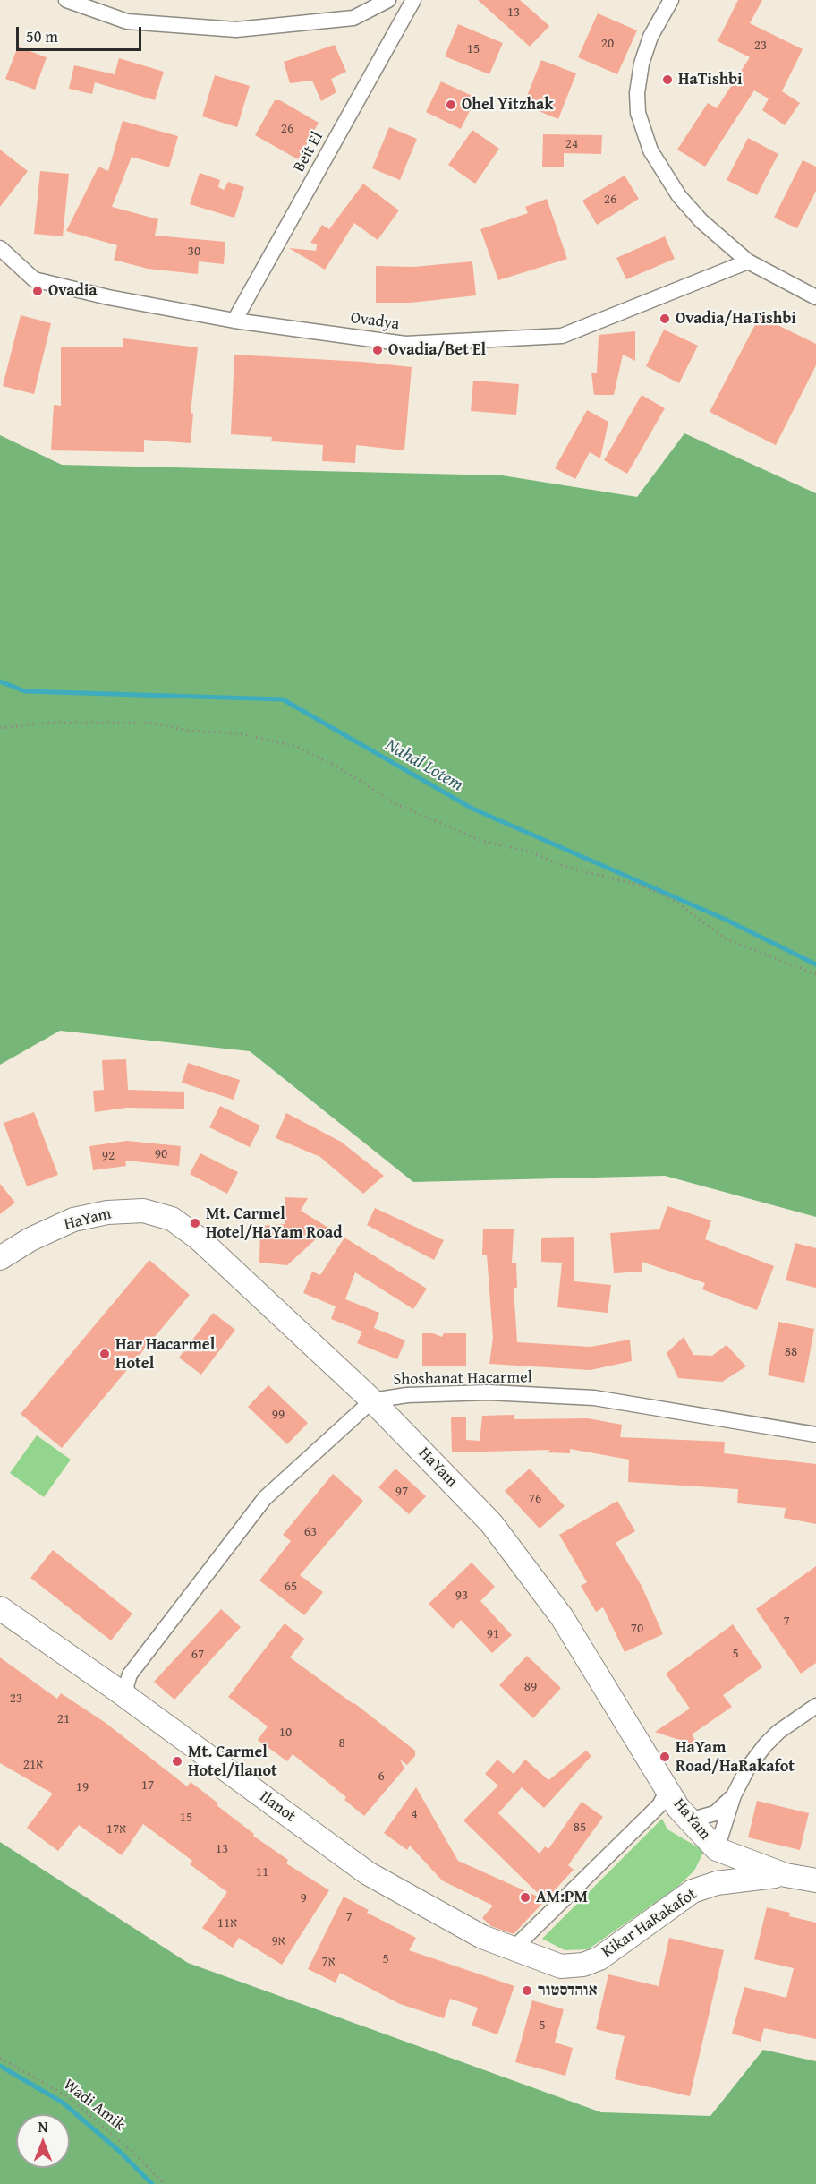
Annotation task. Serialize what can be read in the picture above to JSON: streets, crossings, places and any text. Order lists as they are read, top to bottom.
{
  "streets": {
    "main road": ["HaYam", "Ilanot", "Kikar HaRakafot"],
    "street": ["Beit El", "Ovadya", "Shoshanat Hacarmel"],
    "path": ["Wadi Amik"]
  },
  "crossings": [
    ["Beit El", "Ovadya"],
    ["HaYam", "Shoshanat Hacarmel"],
    ["HaYam", "Kikar HaRakafot"],
    ["Shoshanat Hacarmel", "Ilanot"],
    ["Ilanot", "Kikar HaRakafot"]
  ],
  "water": ["Nahal Lotem"],
  "places": [
    "HaTishbi",
    "Ohel Yitzhak",
    "Ovadia",
    "Ovadia/HaTishbi",
    "Ovadia/Bet El",
    "Mt. Carmel Hotel/HaYam Road",
    "Har Hacarmel Hotel",
    "HaYam Road/HaRakafot",
    "Mt. Carmel Hotel/Ilanot",
    "AM:PM",
    "אוהדסטור"
  ],
  "house_numbers": [
    "13",
    "20",
    "23",
    "15",
    "26",
    "24",
    "26",
    "30",
    "90",
    "92",
    "88",
    "99",
    "97",
    "76",
    "63",
    "65",
    "93",
    "7",
    "70",
    "91",
    "5",
    "67",
    "89",
    "23",
    "21",
    "10",
    "8",
    "21א",
    "6",
    "17",
    "19",
    "4",
    "15",
    "85",
    "17א",
    "13",
    "11",
    "9",
    "7",
    "11א",
    "9א",
    "5",
    "7א",
    "5"
  ],
  "scale_bar": "50 m",
  "north": "top"
}
